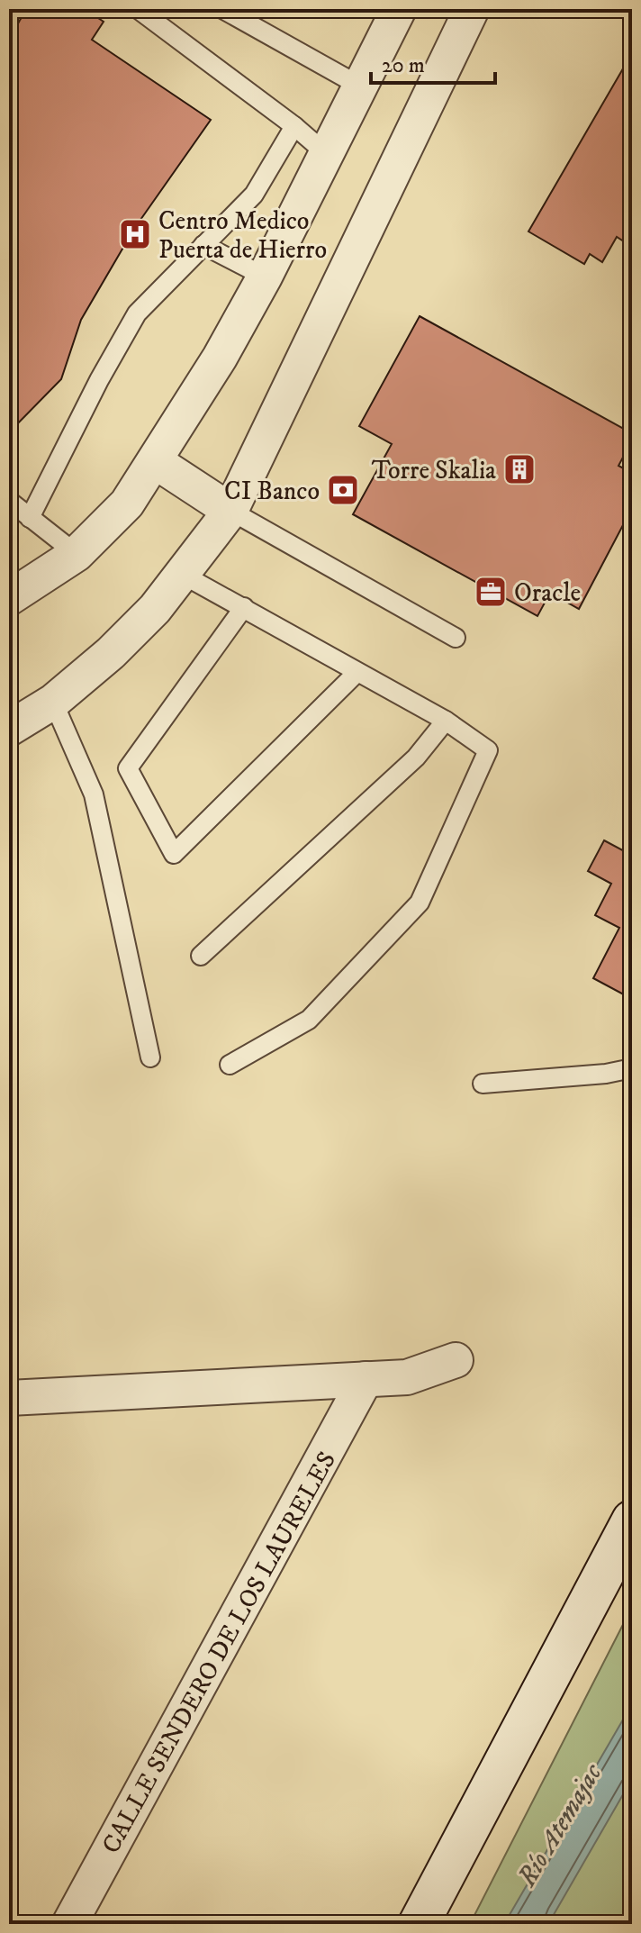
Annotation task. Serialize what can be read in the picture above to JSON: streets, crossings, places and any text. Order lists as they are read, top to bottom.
{
  "streets": {
    "street": ["CALLE SENDERO DE LOS LAURELES"]
  },
  "water": ["Río Atemajac"],
  "places": {
    "hospital": ["Centro Medico Puerta de Hierro"],
    "building": ["Torre Skalia"],
    "bank": ["CI Banco"],
    "office": ["Oracle"]
  },
  "scale_bar": "20 m"
}
